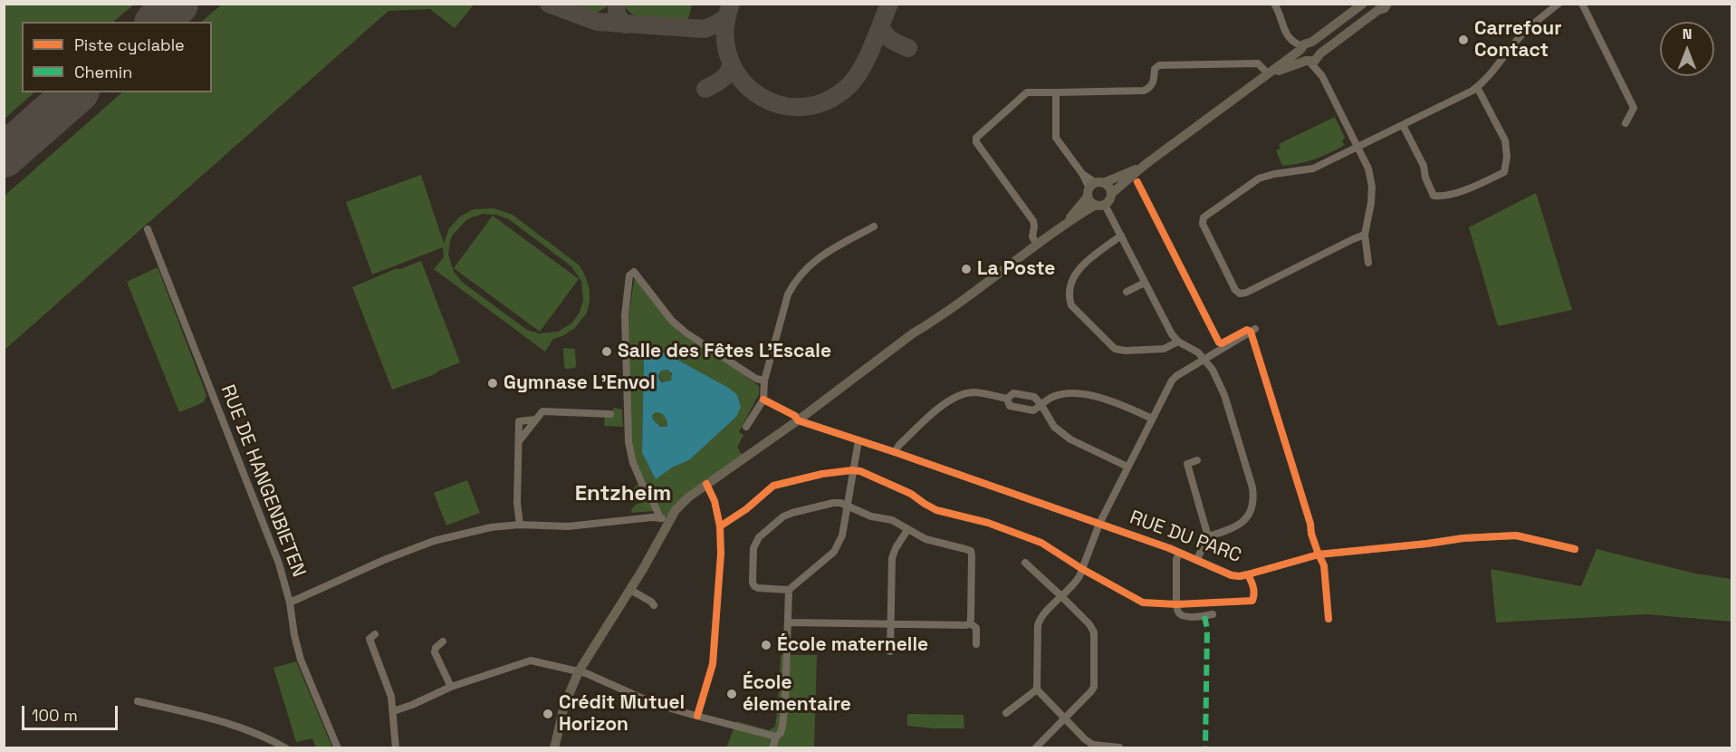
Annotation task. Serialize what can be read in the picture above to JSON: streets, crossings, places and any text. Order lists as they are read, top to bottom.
{
  "streets": {
    "street": ["RUE DE HANGENBIETEN", "RUE DU PARC"]
  },
  "districts": ["Entzheim"],
  "places": [
    "Carrefour Contact",
    "La Poste",
    "Salle des Fêtes L’Escale",
    "Gymnase L'Envol",
    "École maternelle",
    "École élementaire",
    "Crédit Mutuel Horizon"
  ],
  "legend": ["Piste cyclable", "Chemin"],
  "scale_bar": "100 m",
  "north": "top"
}
